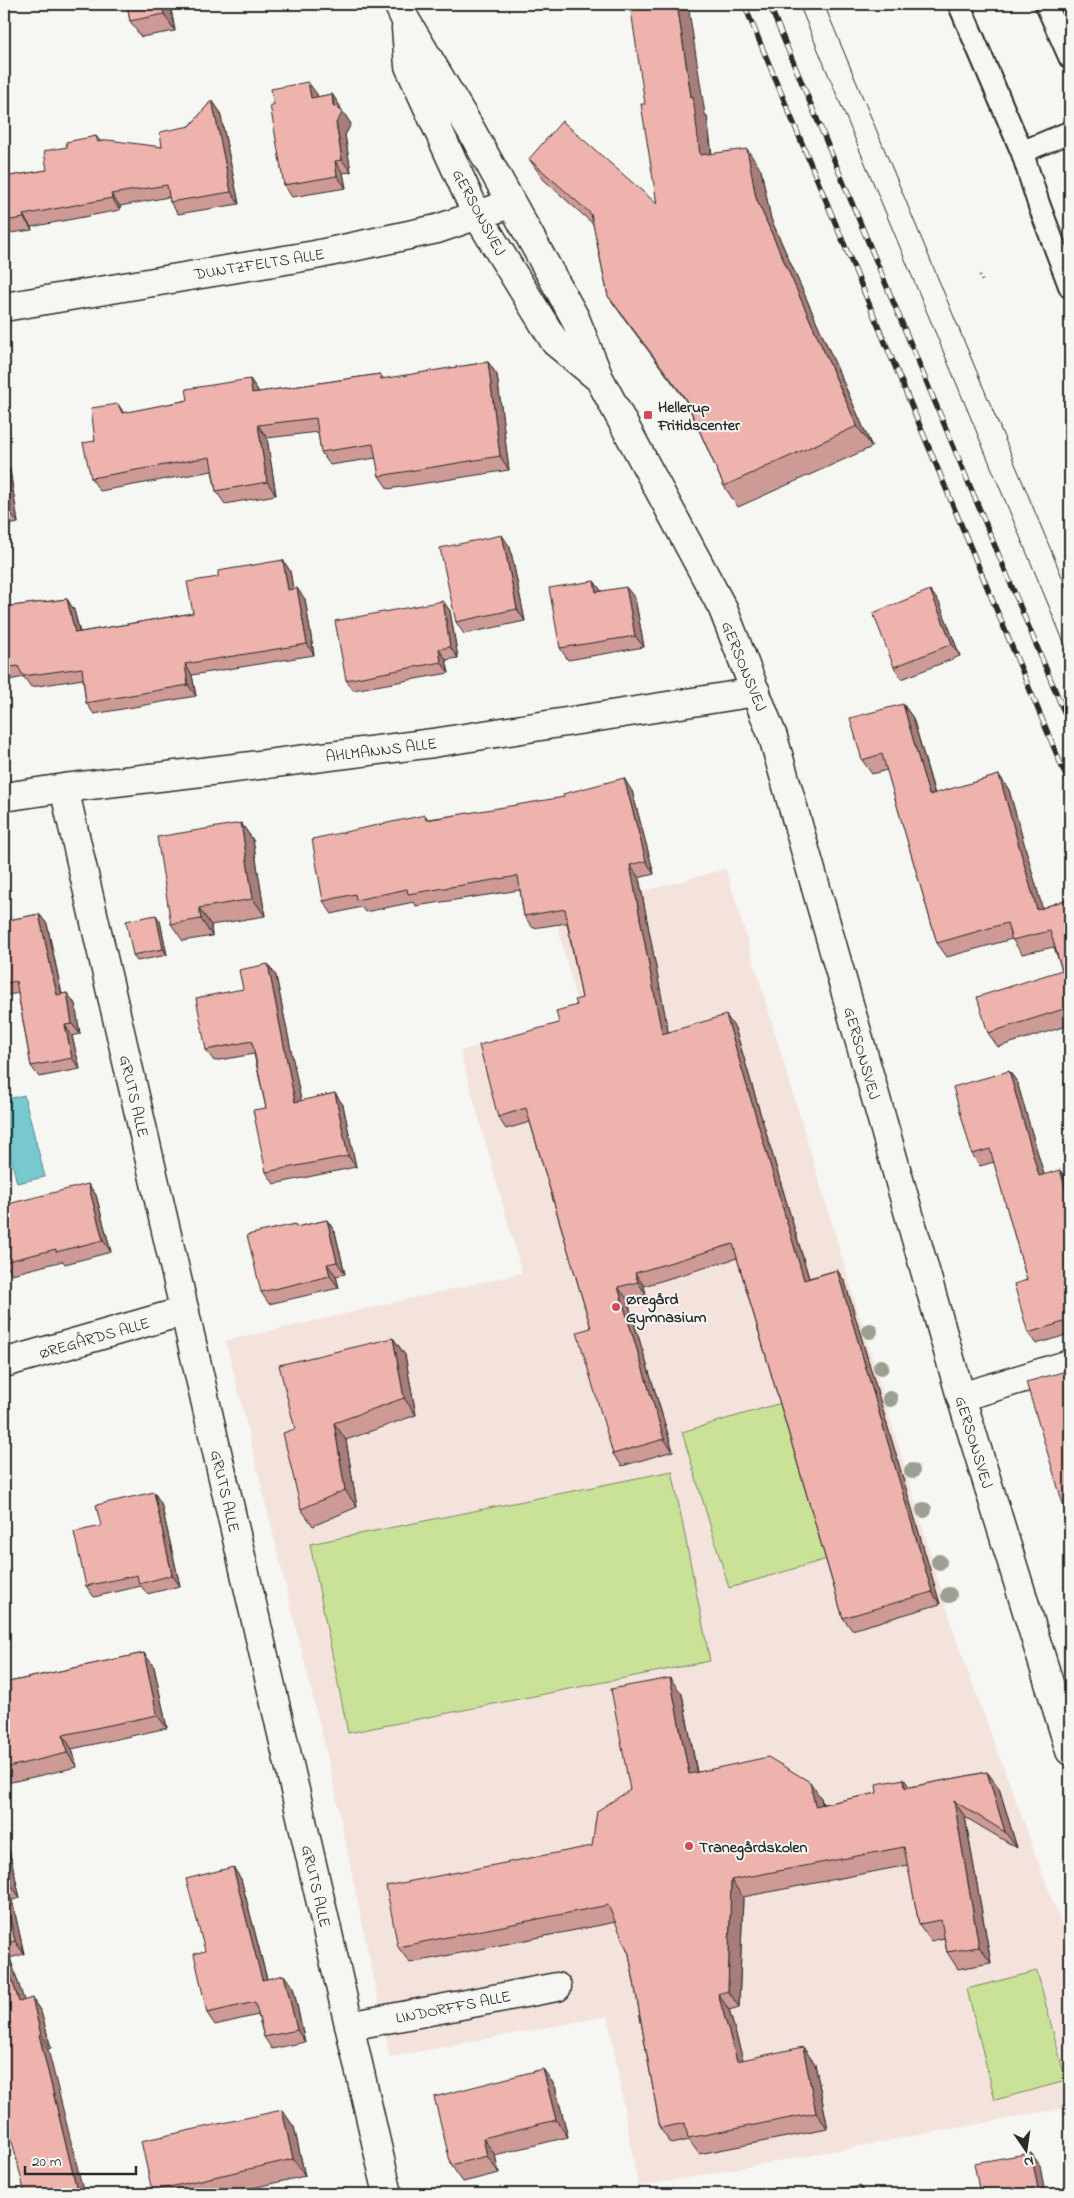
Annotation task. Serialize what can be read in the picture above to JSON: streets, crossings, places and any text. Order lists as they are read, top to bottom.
{
  "streets": {
    "street": [
      "GERSONSVEJ",
      "DUNTZFELTS ALLE",
      "AHLMANNS ALLE",
      "GRUTS ALLE",
      "ØREGÅRDS ALLE",
      "LINDORFFS ALLE"
    ]
  },
  "crossings": [
    ["GERSONSVEJ", "DUNTZFELTS ALLE"],
    ["GERSONSVEJ", "AHLMANNS ALLE"],
    ["AHLMANNS ALLE", "GRUTS ALLE"],
    ["GRUTS ALLE", "ØREGÅRDS ALLE"],
    ["GRUTS ALLE", "LINDORFFS ALLE"]
  ],
  "places": {
    "transit": ["Hellerup Fritidscenter"],
    "other": ["Øregård Gymnasium", "Tranegårdskolen"]
  },
  "scale_bar": "20 m",
  "north": "bottom"
}
